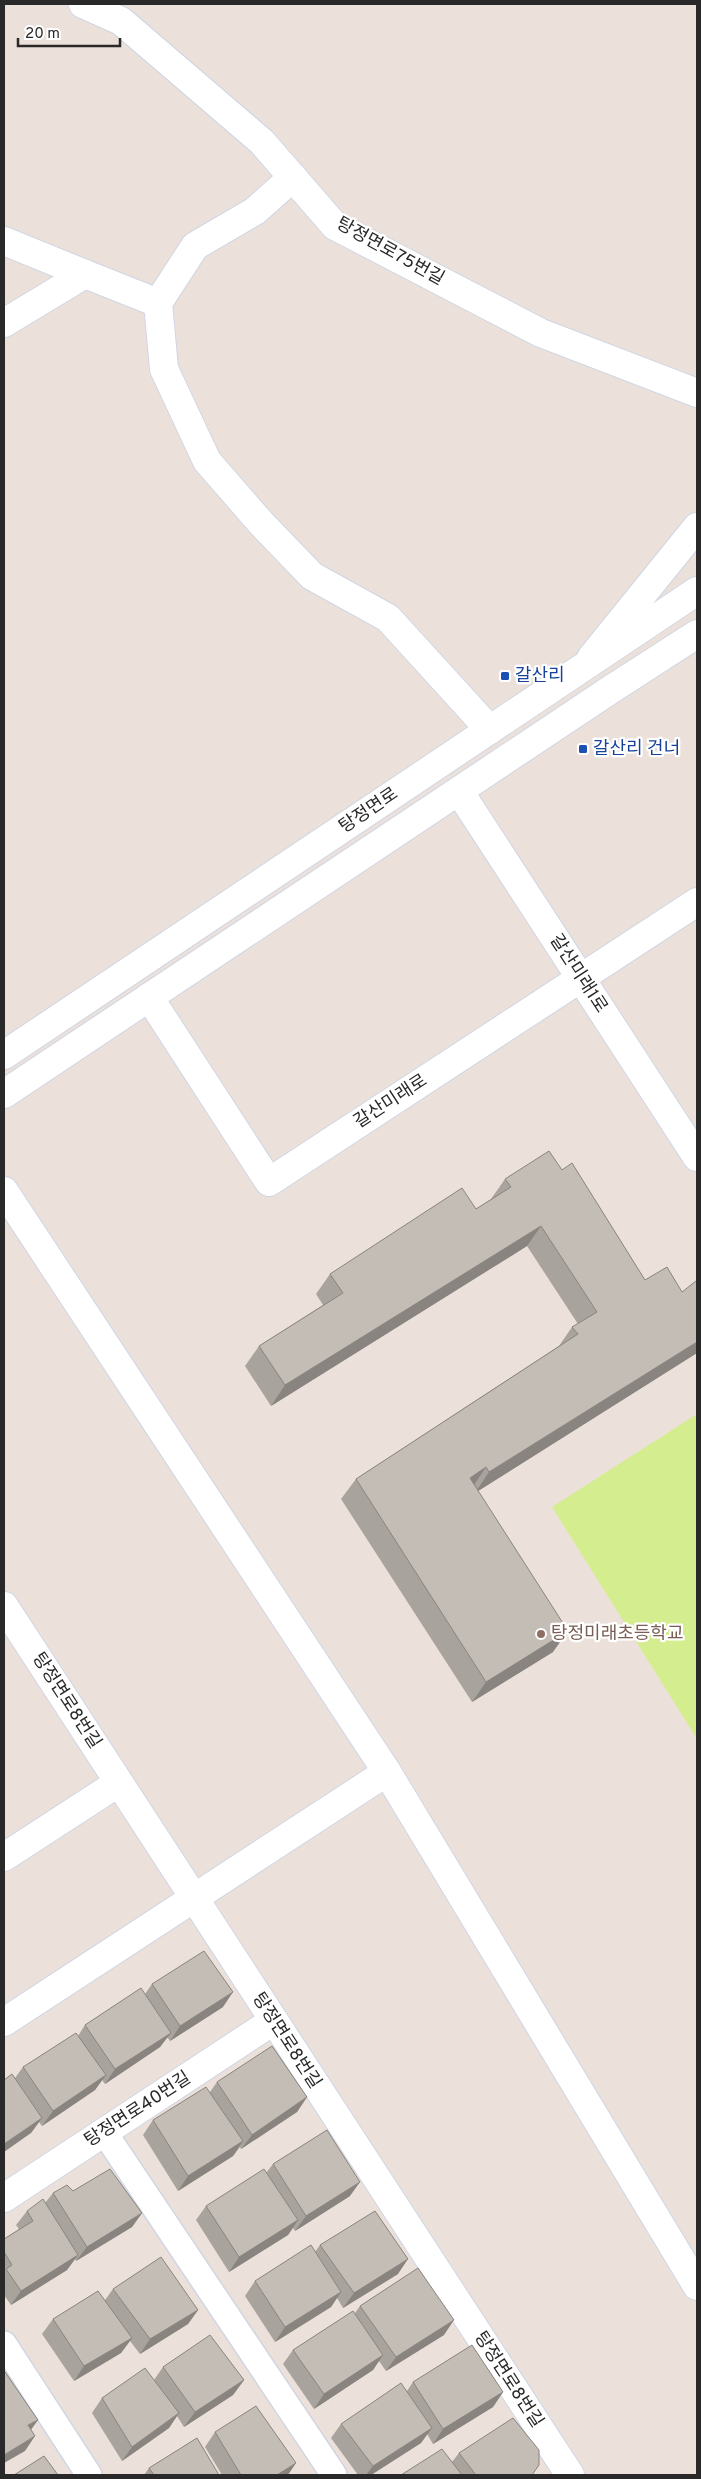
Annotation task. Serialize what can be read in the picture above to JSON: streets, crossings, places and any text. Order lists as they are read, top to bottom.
{
  "streets": {
    "street": [
      "탕정면로75번길",
      "탕정면로",
      "갈산미래1로",
      "갈산미래로",
      "탕정면로8번길",
      "탕정면로40번길"
    ]
  },
  "crossings": [
    ["탕정면로", "갈산미래1로"],
    ["탕정면로", "갈산미래로"],
    ["갈산미래1로", "갈산미래로"],
    ["탕정면로8번길", "탕정면로40번길"]
  ],
  "places": {
    "transit": ["갈산리", "갈산리 건너"],
    "other": ["탕정미래초등학교"]
  },
  "scale_bar": "20 m"
}
